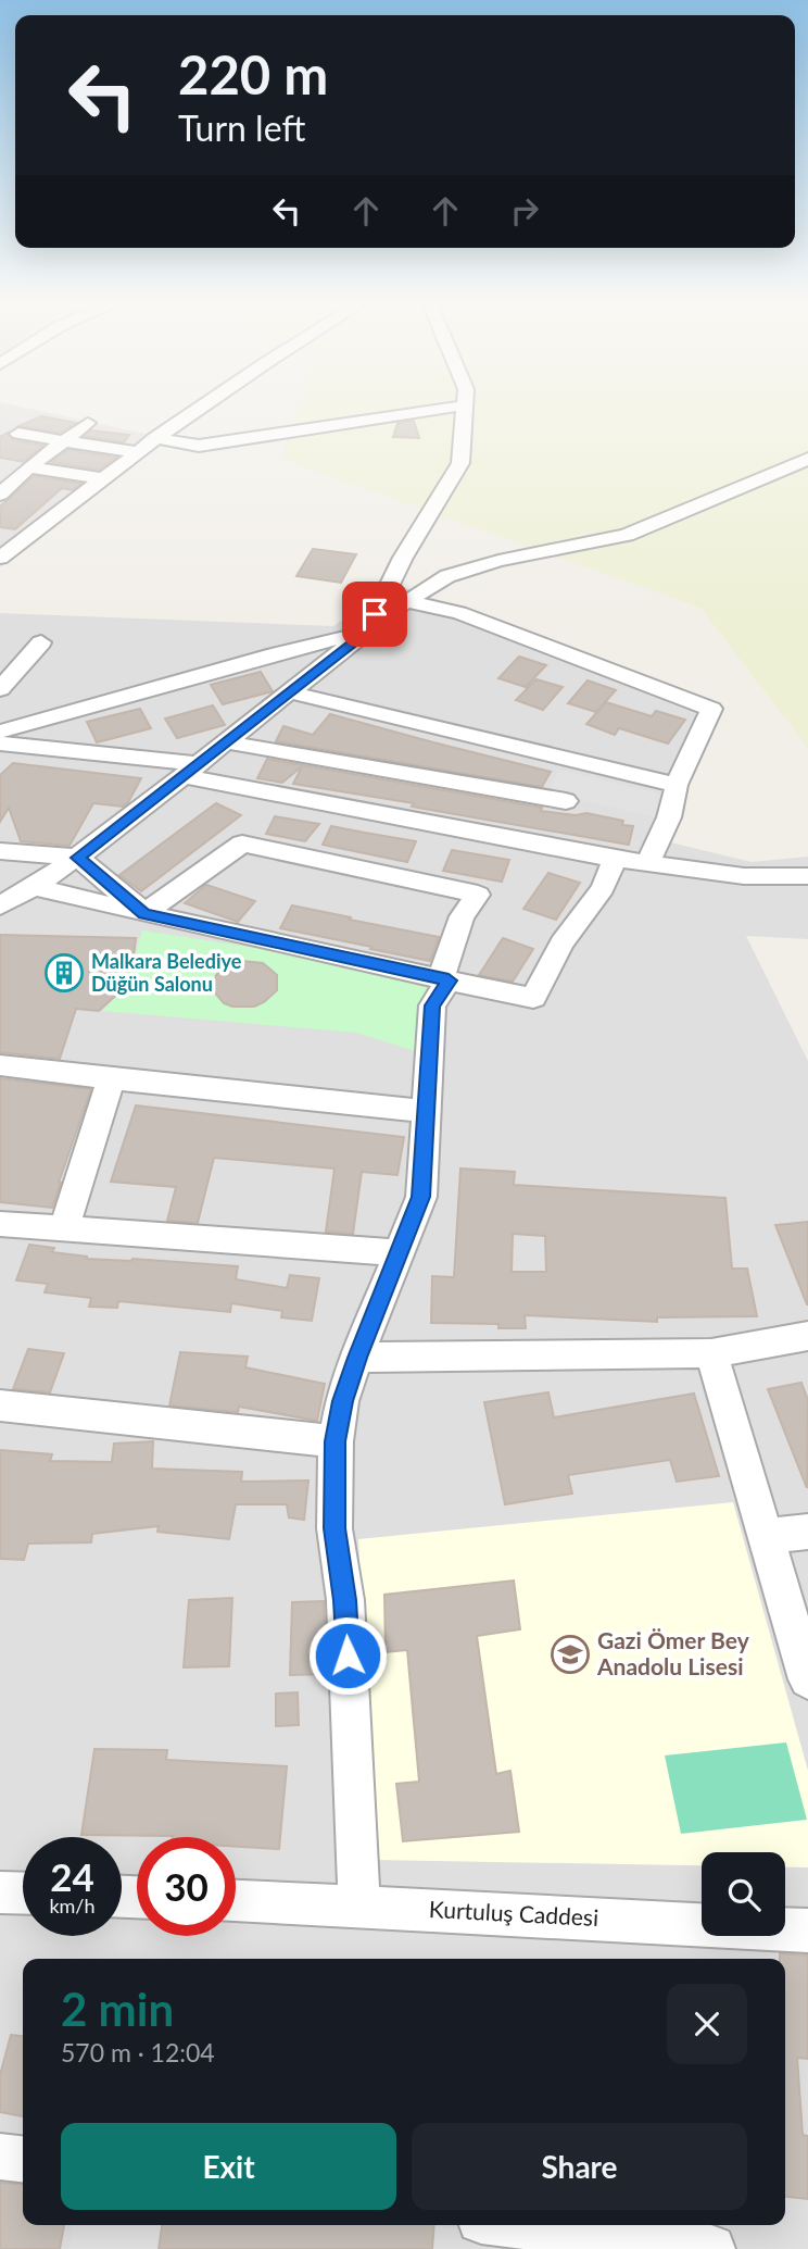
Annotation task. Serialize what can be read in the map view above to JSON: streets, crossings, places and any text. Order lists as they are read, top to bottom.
{
  "streets": {
    "street": ["Kurtuluş Caddesi"]
  },
  "places": {
    "building": ["Malkara Belediye Düğün Salonu"],
    "school or university": ["Gazi Ömer Bey Anadolu Lisesi"]
  },
  "page": {
    "turn": ["220 m", "Turn left"],
    "speed": "24 km/h",
    "limit": "30",
    "heading": ["2 min", "570 m · 12:04"],
    "buttons": ["Exit", "Share"]
  }
}
